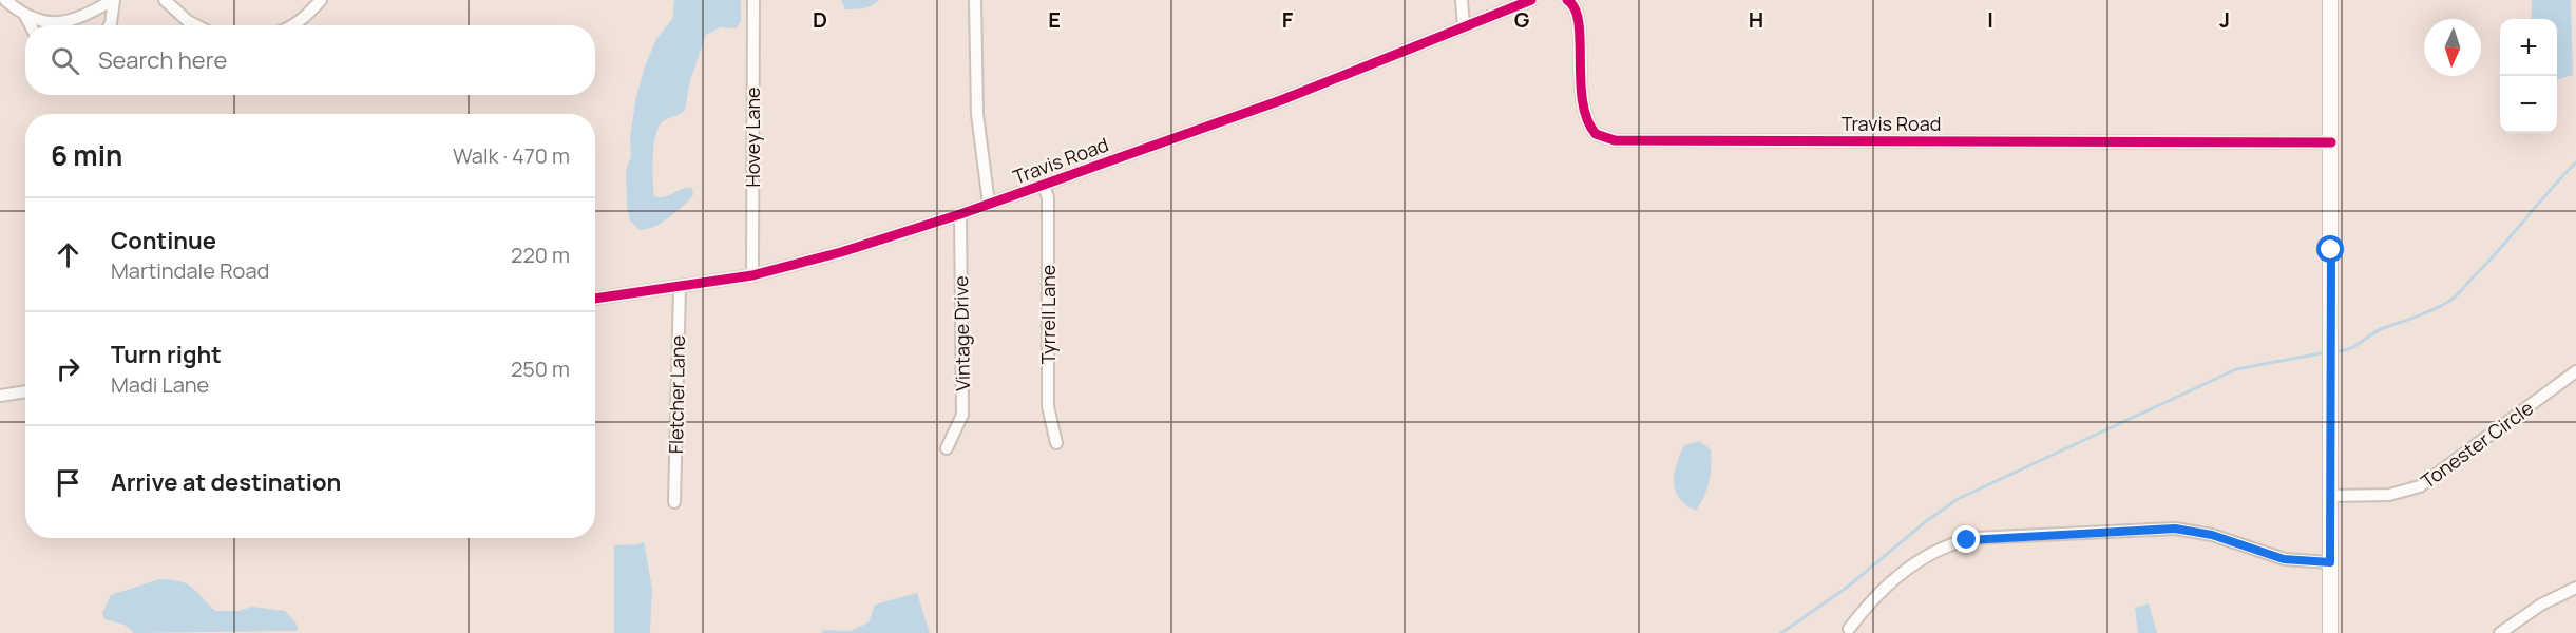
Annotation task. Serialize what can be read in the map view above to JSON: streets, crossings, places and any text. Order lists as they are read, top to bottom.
{
  "streets": {
    "street": [
      "Travis Road",
      "Hovey Lane",
      "Tyrrell Lane",
      "Vintage Drive",
      "Fletcher Lane",
      "Tonester Circle"
    ]
  },
  "crossings": [
    ["Travis Road", "Hovey Lane"],
    ["Travis Road", "Tyrrell Lane"],
    ["Travis Road", "Vintage Drive"],
    ["Travis Road", "Fletcher Lane"]
  ],
  "north": "bottom",
  "page": {
    "map_buttons": ["+", "−"],
    "search": "Search here",
    "heading": ["6 min", "Walk · 470 m"],
    "list": [
      ["Continue", "Martindale Road", "220 m"],
      ["Turn right", "Madi Lane", "250 m"],
      "Arrive at destination"
    ]
  },
  "grid": {
    "columns": [
      "D",
      "E",
      "F",
      "G",
      "H",
      "I",
      "J"
    ]
  }
}
